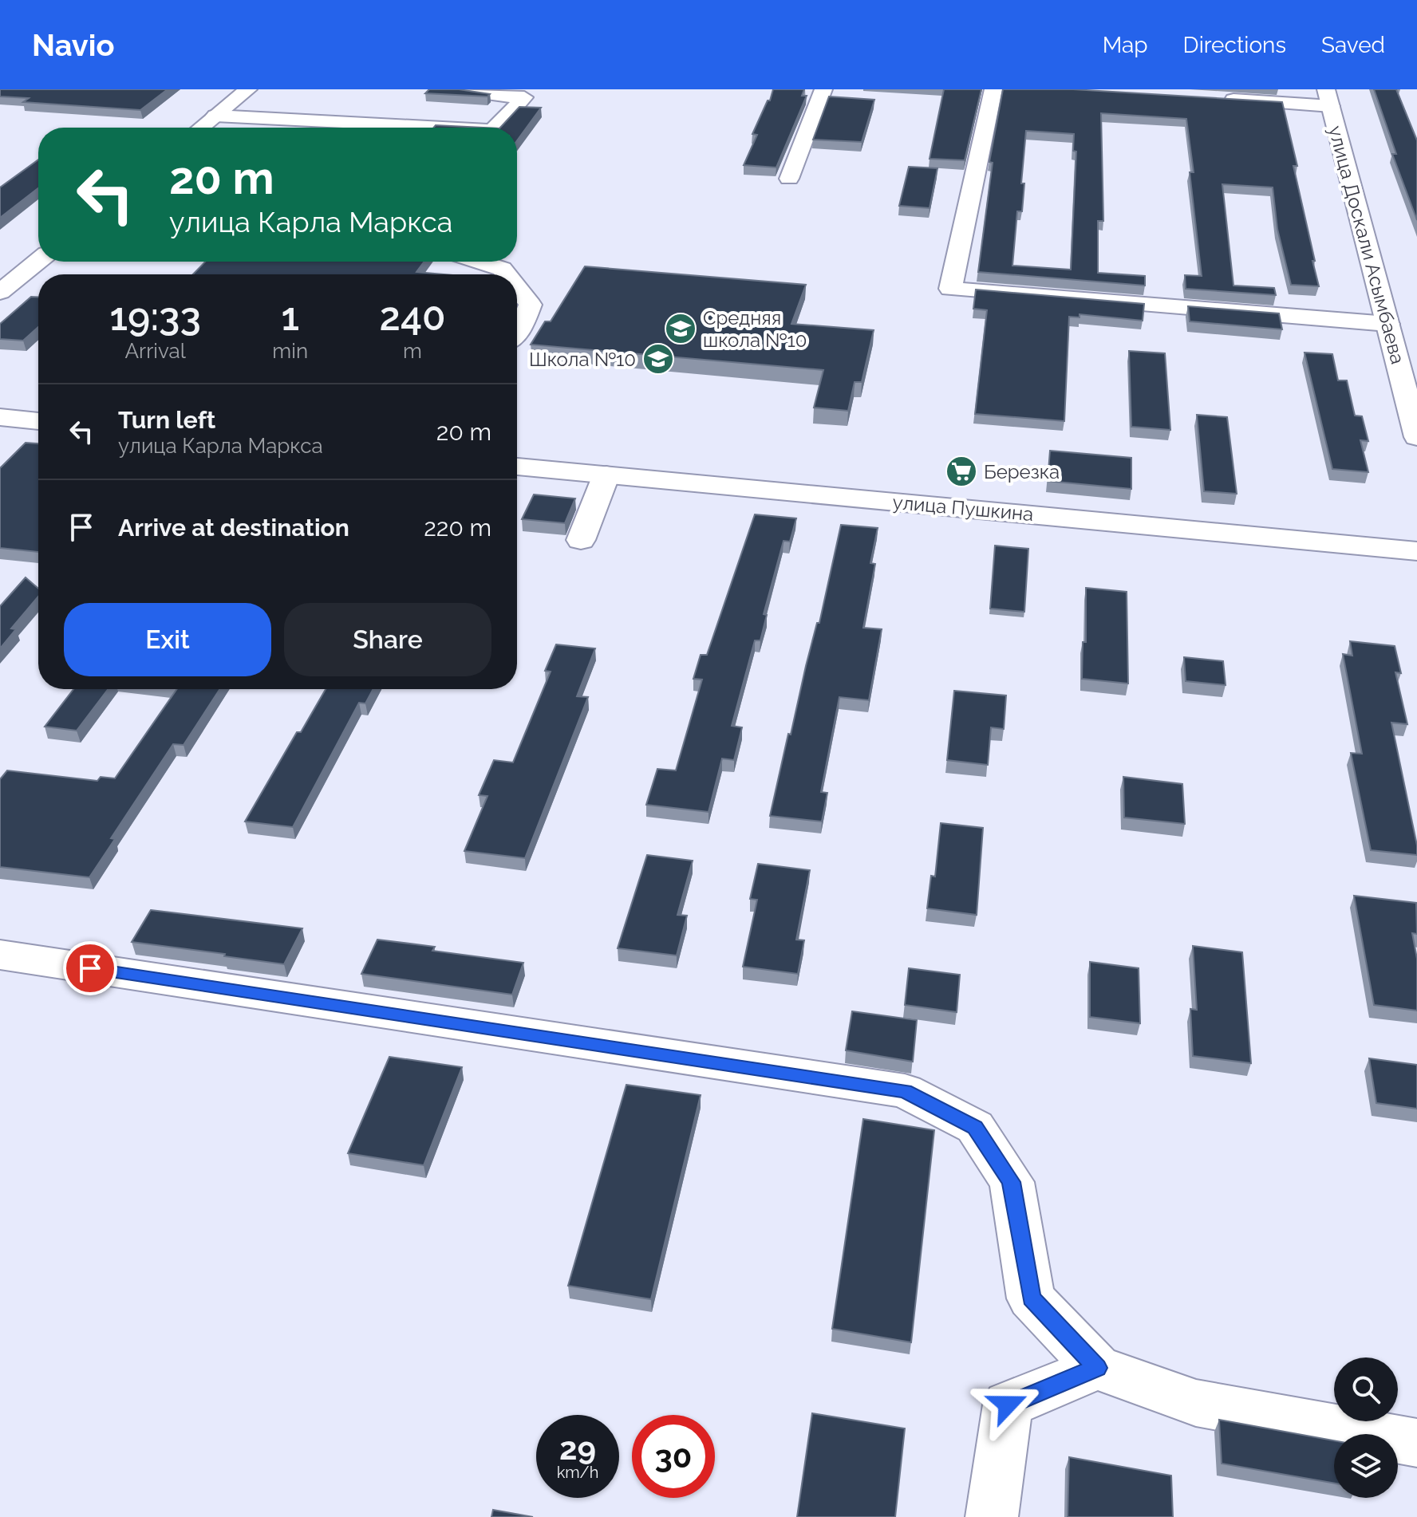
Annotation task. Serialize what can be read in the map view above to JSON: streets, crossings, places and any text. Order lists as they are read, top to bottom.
{
  "streets": {
    "street": ["улица Доскали Асымбаева", "улица Пушкина"]
  },
  "places": {
    "school or university": ["Средняя школа №10", "Школа №10"],
    "supermarket": ["Березка"]
  },
  "page": {
    "header": "Navio",
    "nav": ["Map", "Directions", "Saved"],
    "turn": ["20 m", "улица Карла Маркса"],
    "eta": [
      "19:33",
      "Arrival",
      "1",
      "min",
      "240",
      "m"
    ],
    "list": [
      {
        "name": "Turn left",
        "note": "улица Карла Маркса",
        "value": "20 m"
      },
      {
        "name": "Arrive at destination",
        "value": "220 m"
      }
    ],
    "buttons": ["Exit", "Share"],
    "speed": "29 km/h",
    "limit": "30"
  }
}
